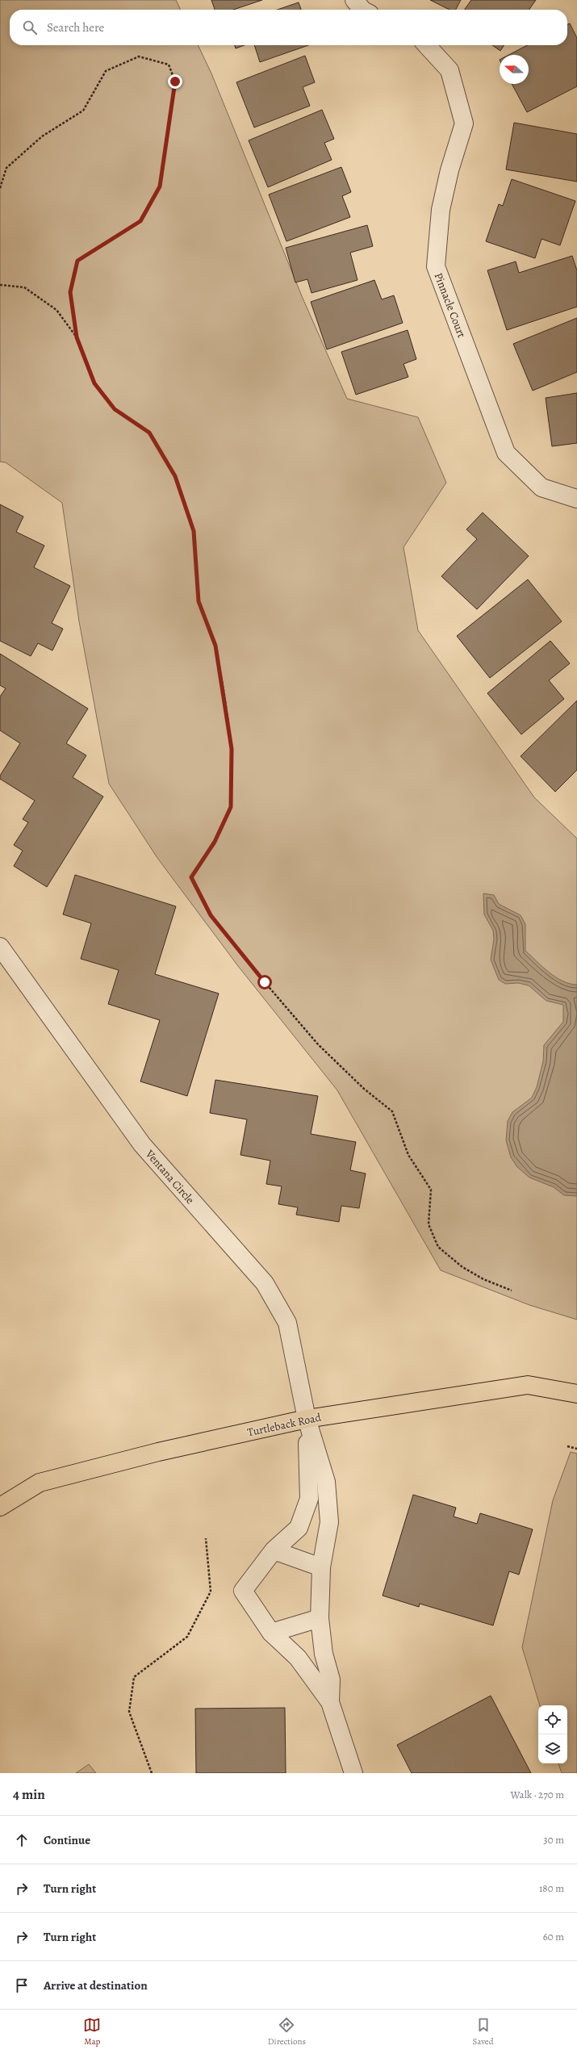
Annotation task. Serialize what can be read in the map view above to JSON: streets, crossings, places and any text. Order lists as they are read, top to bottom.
{
  "streets": {
    "main road": ["Turtleback Road"],
    "street": ["Pinnacle Court", "Ventana Circle"]
  },
  "crossings": [
    ["Ventana Circle", "Turtleback Road"]
  ],
  "north": "left",
  "page": {
    "search": "Search here",
    "heading": ["4 min", "Walk · 270 m"],
    "list": [
      ["Continue", "30 m"],
      ["Turn right", "180 m"],
      ["Turn right", "60 m"],
      "Arrive at destination"
    ],
    "nav": ["Map", "Directions", "Saved"]
  }
}
